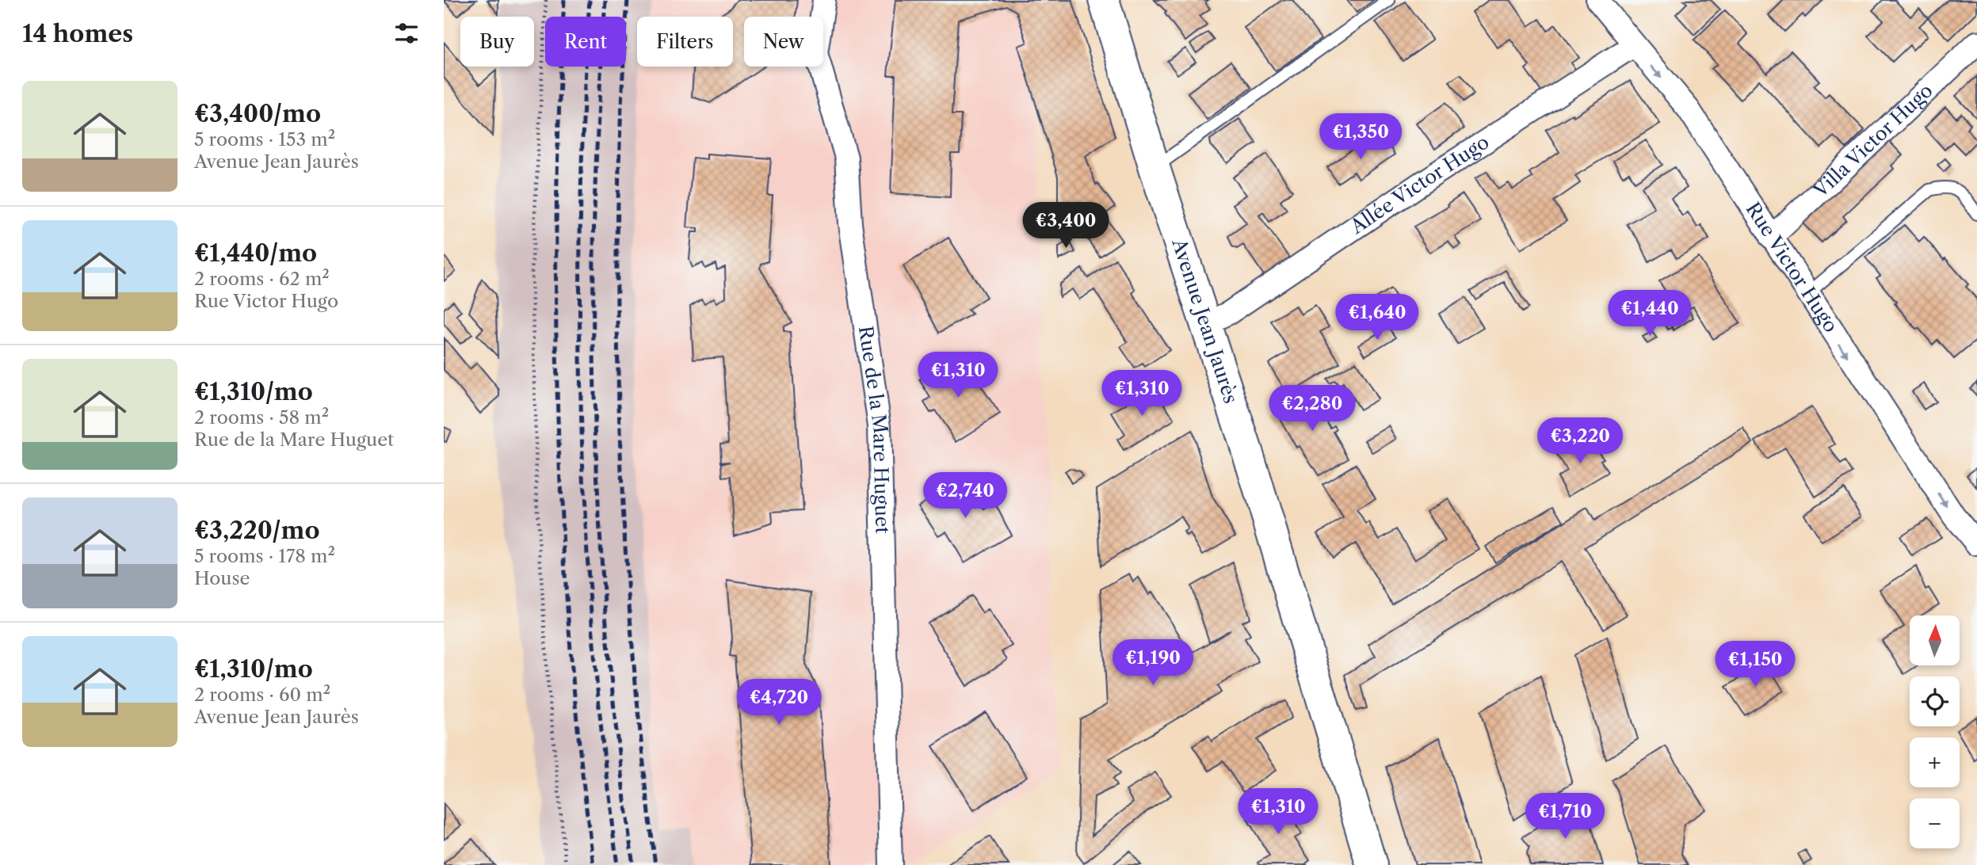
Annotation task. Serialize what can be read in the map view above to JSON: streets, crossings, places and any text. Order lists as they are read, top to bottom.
{
  "streets": {
    "main road": ["Avenue Jean Jaurès"],
    "street": [
      "Villa Victor Hugo",
      "Allée Victor Hugo",
      "Rue Victor Hugo",
      "Rue de la Mare Huguet"
    ]
  },
  "crossings": [
    ["Villa Victor Hugo", "Rue Victor Hugo"],
    ["Allée Victor Hugo", "Rue Victor Hugo"],
    ["Allée Victor Hugo", "Avenue Jean Jaurès"]
  ],
  "one_way": ["Rue Victor Hugo"],
  "north": "top",
  "page": {
    "heading": "14 homes",
    "chip": [
      "Buy",
      "Rent",
      "Filters",
      "New"
    ],
    "list": [
      {
        "name": "€3,400/mo",
        "note": "5 rooms · 153 m² · Avenue Jean Jaurès"
      },
      {
        "name": "€1,440/mo",
        "note": "2 rooms · 62 m² · Rue Victor Hugo"
      },
      {
        "name": "€1,310/mo",
        "note": "2 rooms · 58 m² · Rue de la Mare Huguet"
      },
      {
        "name": "€3,220/mo",
        "note": "5 rooms · 178 m² · House"
      },
      {
        "name": "€1,310/mo",
        "note": "2 rooms · 60 m² · Avenue Jean Jaurès"
      }
    ],
    "price": [
      "€1,350",
      "€3,400",
      "€1,440",
      "€1,640",
      "€1,310",
      "€1,310",
      "€2,280",
      "€3,220",
      "€2,740",
      "€1,190",
      "€1,150",
      "€4,720",
      "€1,310",
      "€1,710"
    ],
    "map_buttons": ["+", "−"]
  }
}
